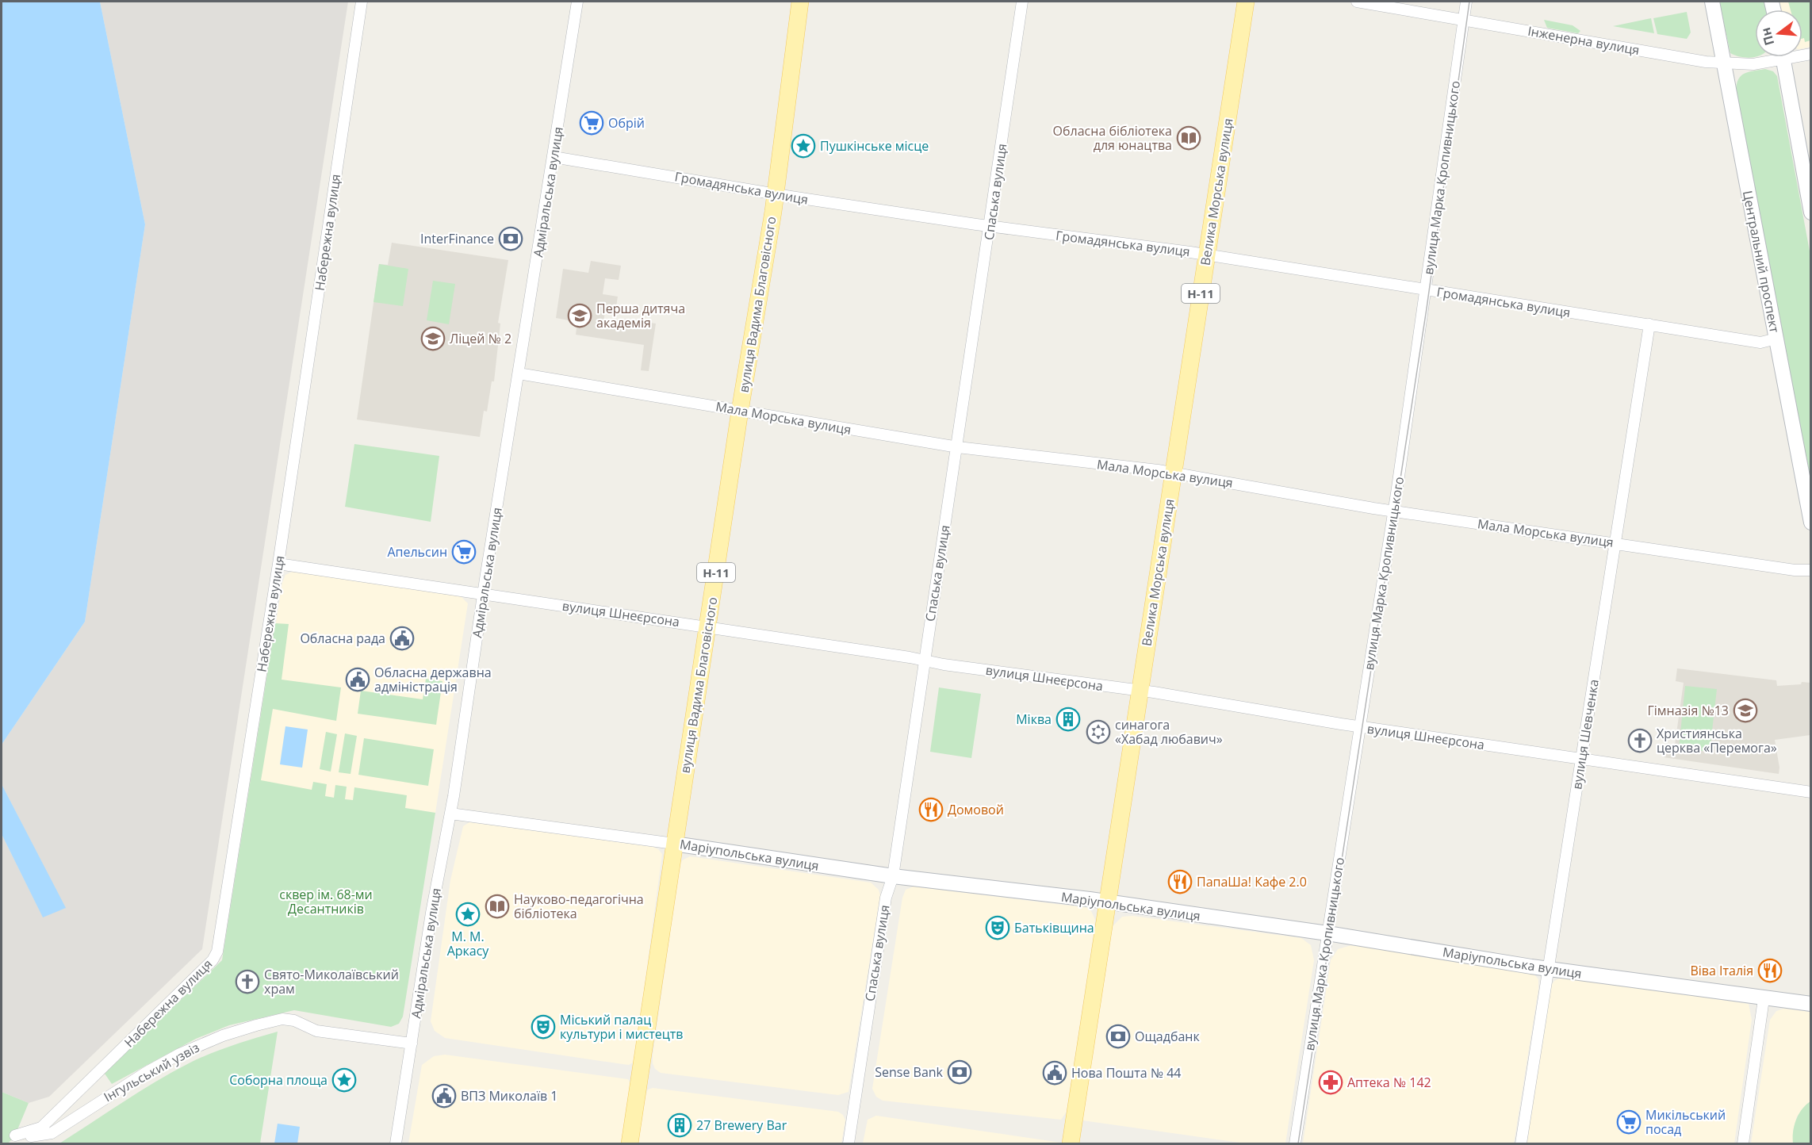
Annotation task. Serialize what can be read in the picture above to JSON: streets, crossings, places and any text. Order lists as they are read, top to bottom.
{
  "streets": {
    "main road": ["Велика Морська вулиця", "Н-11", "вулиця Вадима Благовісного"],
    "street": [
      "Інженерна вулиця",
      "вулиця Марка Кропивницького",
      "Громадянська вулиця",
      "Адміральська вулиця",
      "Спаська вулиця",
      "Набережна вулиця",
      "Центральний проспект",
      "Мала Морська вулиця",
      "вулиця Шнеєрсона",
      "вулиця Шевченка",
      "Маріупольська вулиця",
      "Інгульський узвіз"
    ]
  },
  "crossings": [
    ["Інженерна вулиця", "вулиця Марка Кропивницького"],
    ["Інженерна вулиця", "Центральний проспект"],
    ["вулиця Марка Кропивницького", "Громадянська вулиця"],
    ["вулиця Марка Кропивницького", "Мала Морська вулиця"],
    ["вулиця Марка Кропивницького", "вулиця Шнеєрсона"],
    ["вулиця Марка Кропивницького", "Маріупольська вулиця"],
    ["Громадянська вулиця", "Адміральська вулиця"],
    ["Громадянська вулиця", "Спаська вулиця"],
    ["Громадянська вулиця", "Велика Морська вулиця"],
    ["Громадянська вулиця", "Центральний проспект"],
    ["Громадянська вулиця", "вулиця Вадима Благовісного"],
    ["Громадянська вулиця", "вулиця Шевченка"],
    ["Адміральська вулиця", "Мала Морська вулиця"],
    ["Адміральська вулиця", "вулиця Шнеєрсона"],
    ["Адміральська вулиця", "Маріупольська вулиця"],
    ["Адміральська вулиця", "Інгульський узвіз"],
    ["Спаська вулиця", "Мала Морська вулиця"],
    ["Спаська вулиця", "вулиця Шнеєрсона"],
    ["Спаська вулиця", "Маріупольська вулиця"],
    ["Велика Морська вулиця", "Мала Морська вулиця"],
    ["Велика Морська вулиця", "вулиця Шнеєрсона"],
    ["Велика Морська вулиця", "Маріупольська вулиця"],
    ["Набережна вулиця", "вулиця Шнеєрсона"],
    ["Набережна вулиця", "Інгульський узвіз"],
    ["вулиця Вадима Благовісного", "Мала Морська вулиця"],
    ["вулиця Вадима Благовісного", "вулиця Шнеєрсона"],
    ["вулиця Вадима Благовісного", "Маріупольська вулиця"],
    ["Мала Морська вулиця", "вулиця Шевченка"],
    ["вулиця Шнеєрсона", "вулиця Шевченка"],
    ["вулиця Шевченка", "Маріупольська вулиця"]
  ],
  "parks": ["сквер ім. 68-ми Десантників"],
  "places": {
    "supermarket": ["Обрій", "Апельсин", "Микільський посад"],
    "library": ["Обласна бібліотека для юнацтва", "Науково-педагогічна бібліотека"],
    "place": ["Пушкінське місце", "М. М. Аркасу", "Соборна площа"],
    "bank": ["InterFinance", "Ощадбанк", "Sense Bank"],
    "school or university": ["Перша дитяча академія", "Ліцей № 2", "Гімназія №13"],
    "public building": [
      "Обласна рада",
      "Обласна державна адміністрація",
      "Нова Пошта № 44",
      "ВПЗ Миколаїв 1"
    ],
    "building": ["Міква", "27 Brewery Bar"],
    "synagogue": ["синагога «Хабад любавич»"],
    "church": ["Християнська церква «Перемога»", "Свято-Миколаївський храм"],
    "restaurant": ["Домовой", "ПапаШа! Кафе 2.0", "Віва Італія"],
    "theatre": ["Батьківщина", "Міський палац культури і мистецтв"],
    "pharmacy": ["Аптека № 142"]
  },
  "north": "left"
}
